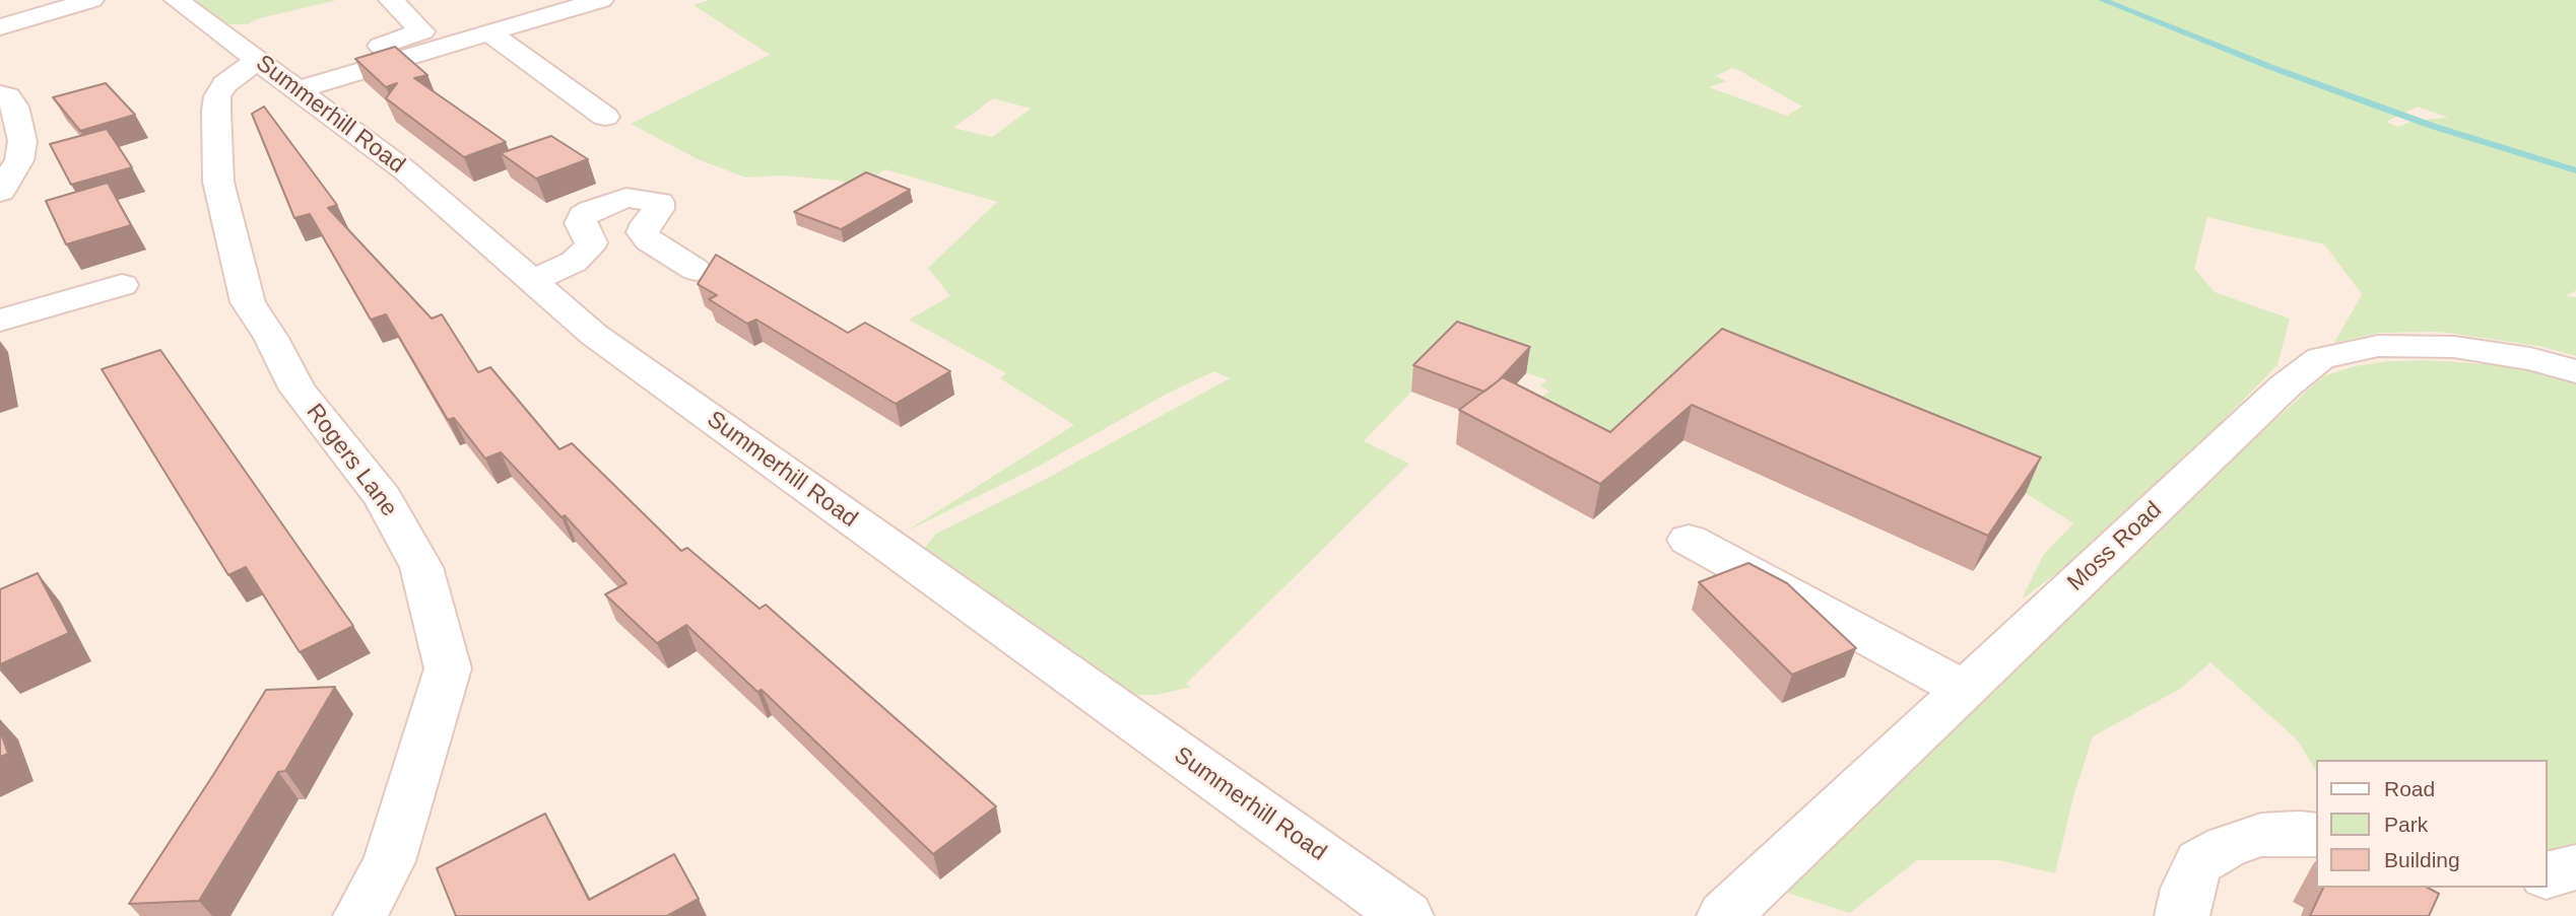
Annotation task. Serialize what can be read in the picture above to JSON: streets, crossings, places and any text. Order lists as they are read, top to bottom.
{
  "streets": {
    "street": ["Summerhill Road", "Rogers Lane", "Moss Road"]
  },
  "crossings": [
    ["Summerhill Road", "Rogers Lane"]
  ],
  "legend": ["Road", "Park", "Building"]
}
